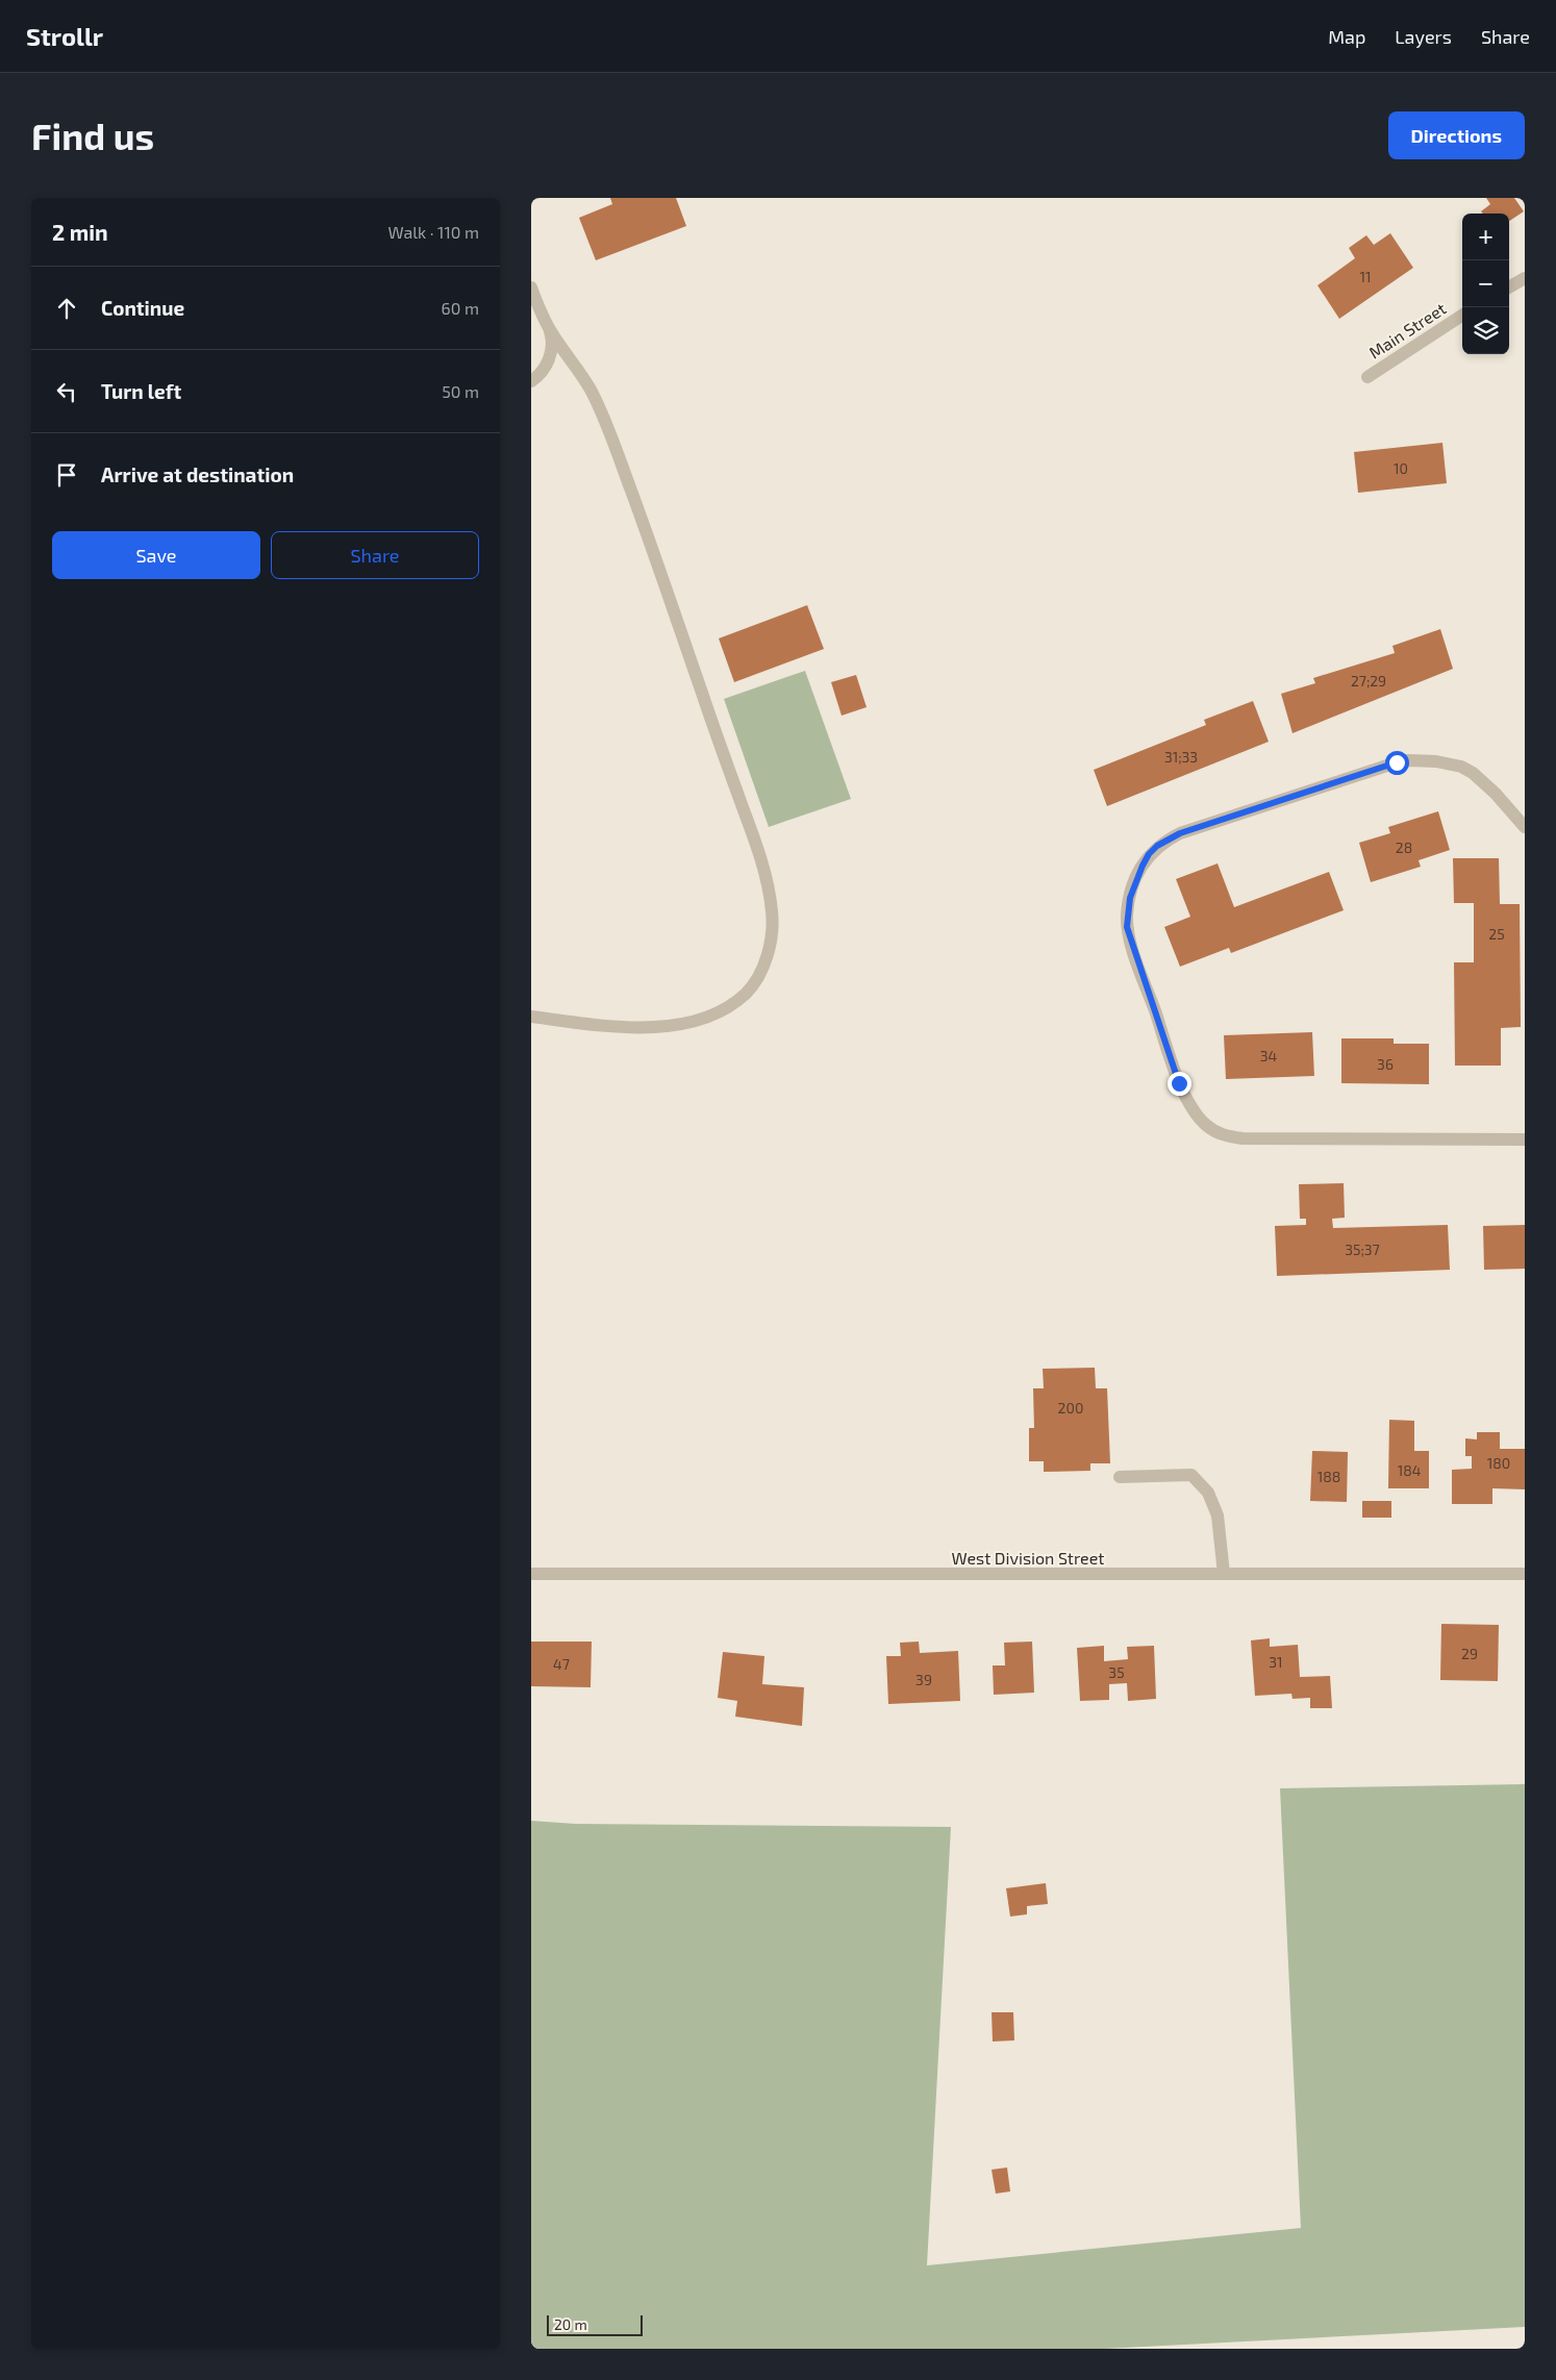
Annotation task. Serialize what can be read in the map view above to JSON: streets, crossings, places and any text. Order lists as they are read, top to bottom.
{
  "streets": {
    "street": ["Main Street", "West Division Street"]
  },
  "house_numbers": [
    "11",
    "10",
    "27;29",
    "31;33",
    "28",
    "25",
    "34",
    "36",
    "35;37",
    "200",
    "180",
    "184",
    "188",
    "29",
    "31",
    "47",
    "35",
    "39"
  ],
  "scale_bar": "20 m",
  "page": {
    "header": "Strollr",
    "nav": ["Map", "Layers", "Share"],
    "buttons": [
      "Directions",
      ["Save", "Share"]
    ],
    "title": "Find us",
    "heading": ["2 min", "Walk · 110 m"],
    "map_buttons": ["+", "−"],
    "list": [
      ["Continue", "60 m"],
      ["Turn left", "50 m"],
      "Arrive at destination"
    ],
    "scale": "20 m"
  }
}
